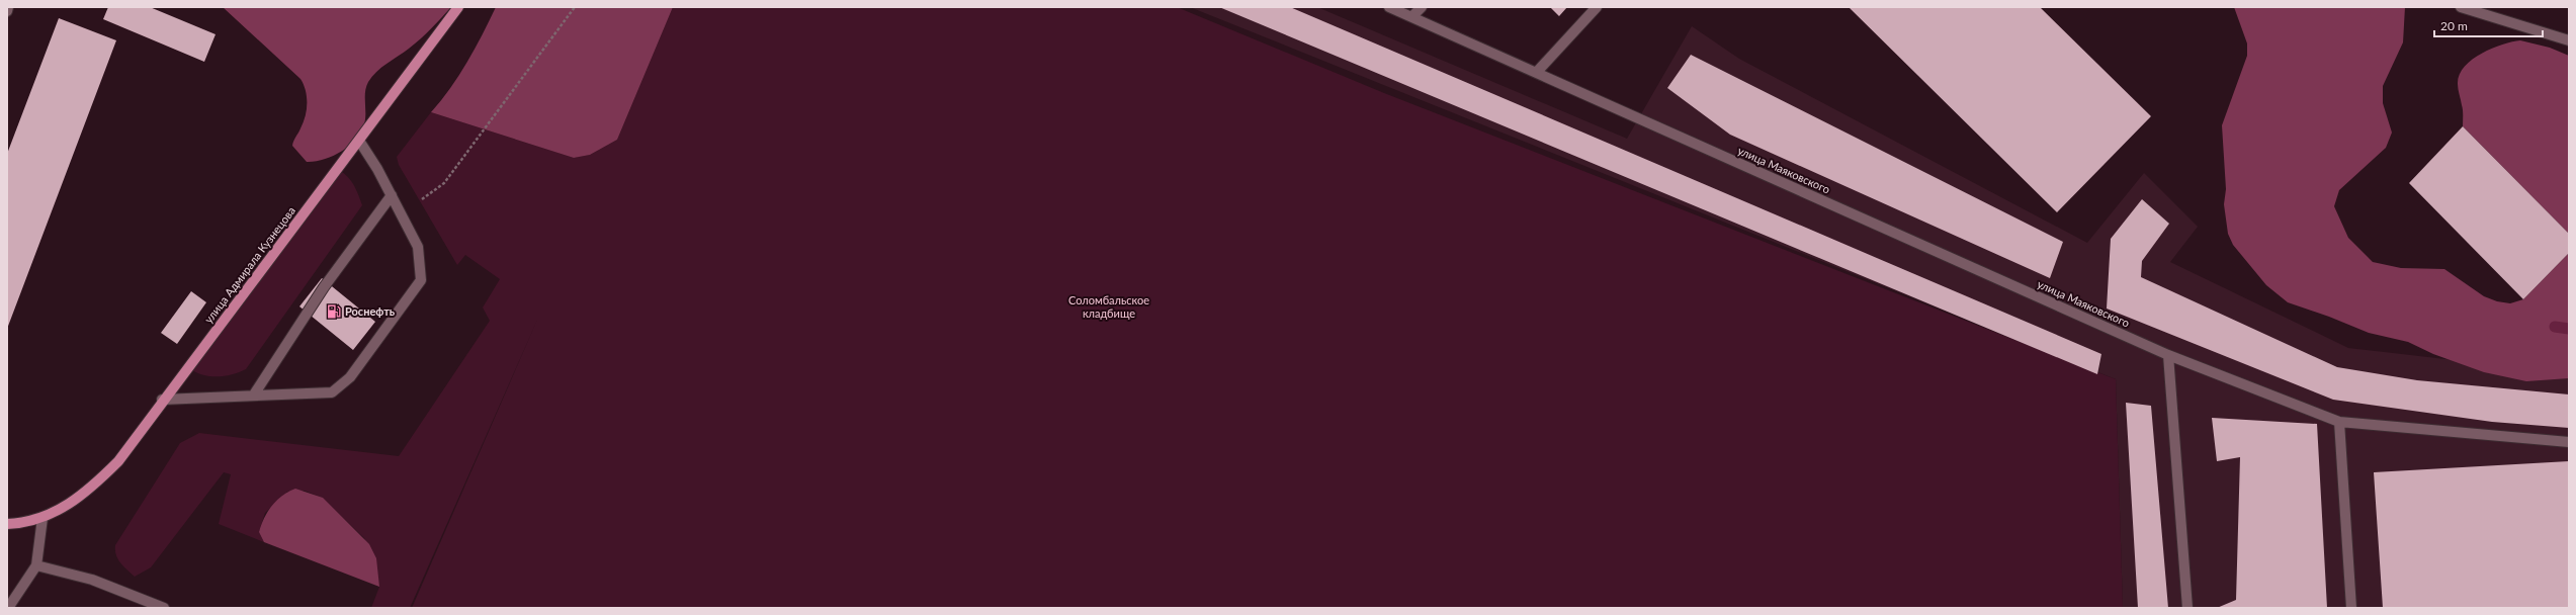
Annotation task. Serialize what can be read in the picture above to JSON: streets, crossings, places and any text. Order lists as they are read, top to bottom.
{
  "streets": {
    "main road": ["улица Адмирала Кузнецова"],
    "street": ["улица Маяковского"]
  },
  "parks": ["Соломбальское кладбище"],
  "places": {
    "fuel station": ["Роснефть"]
  },
  "scale_bar": "20 m"
}
